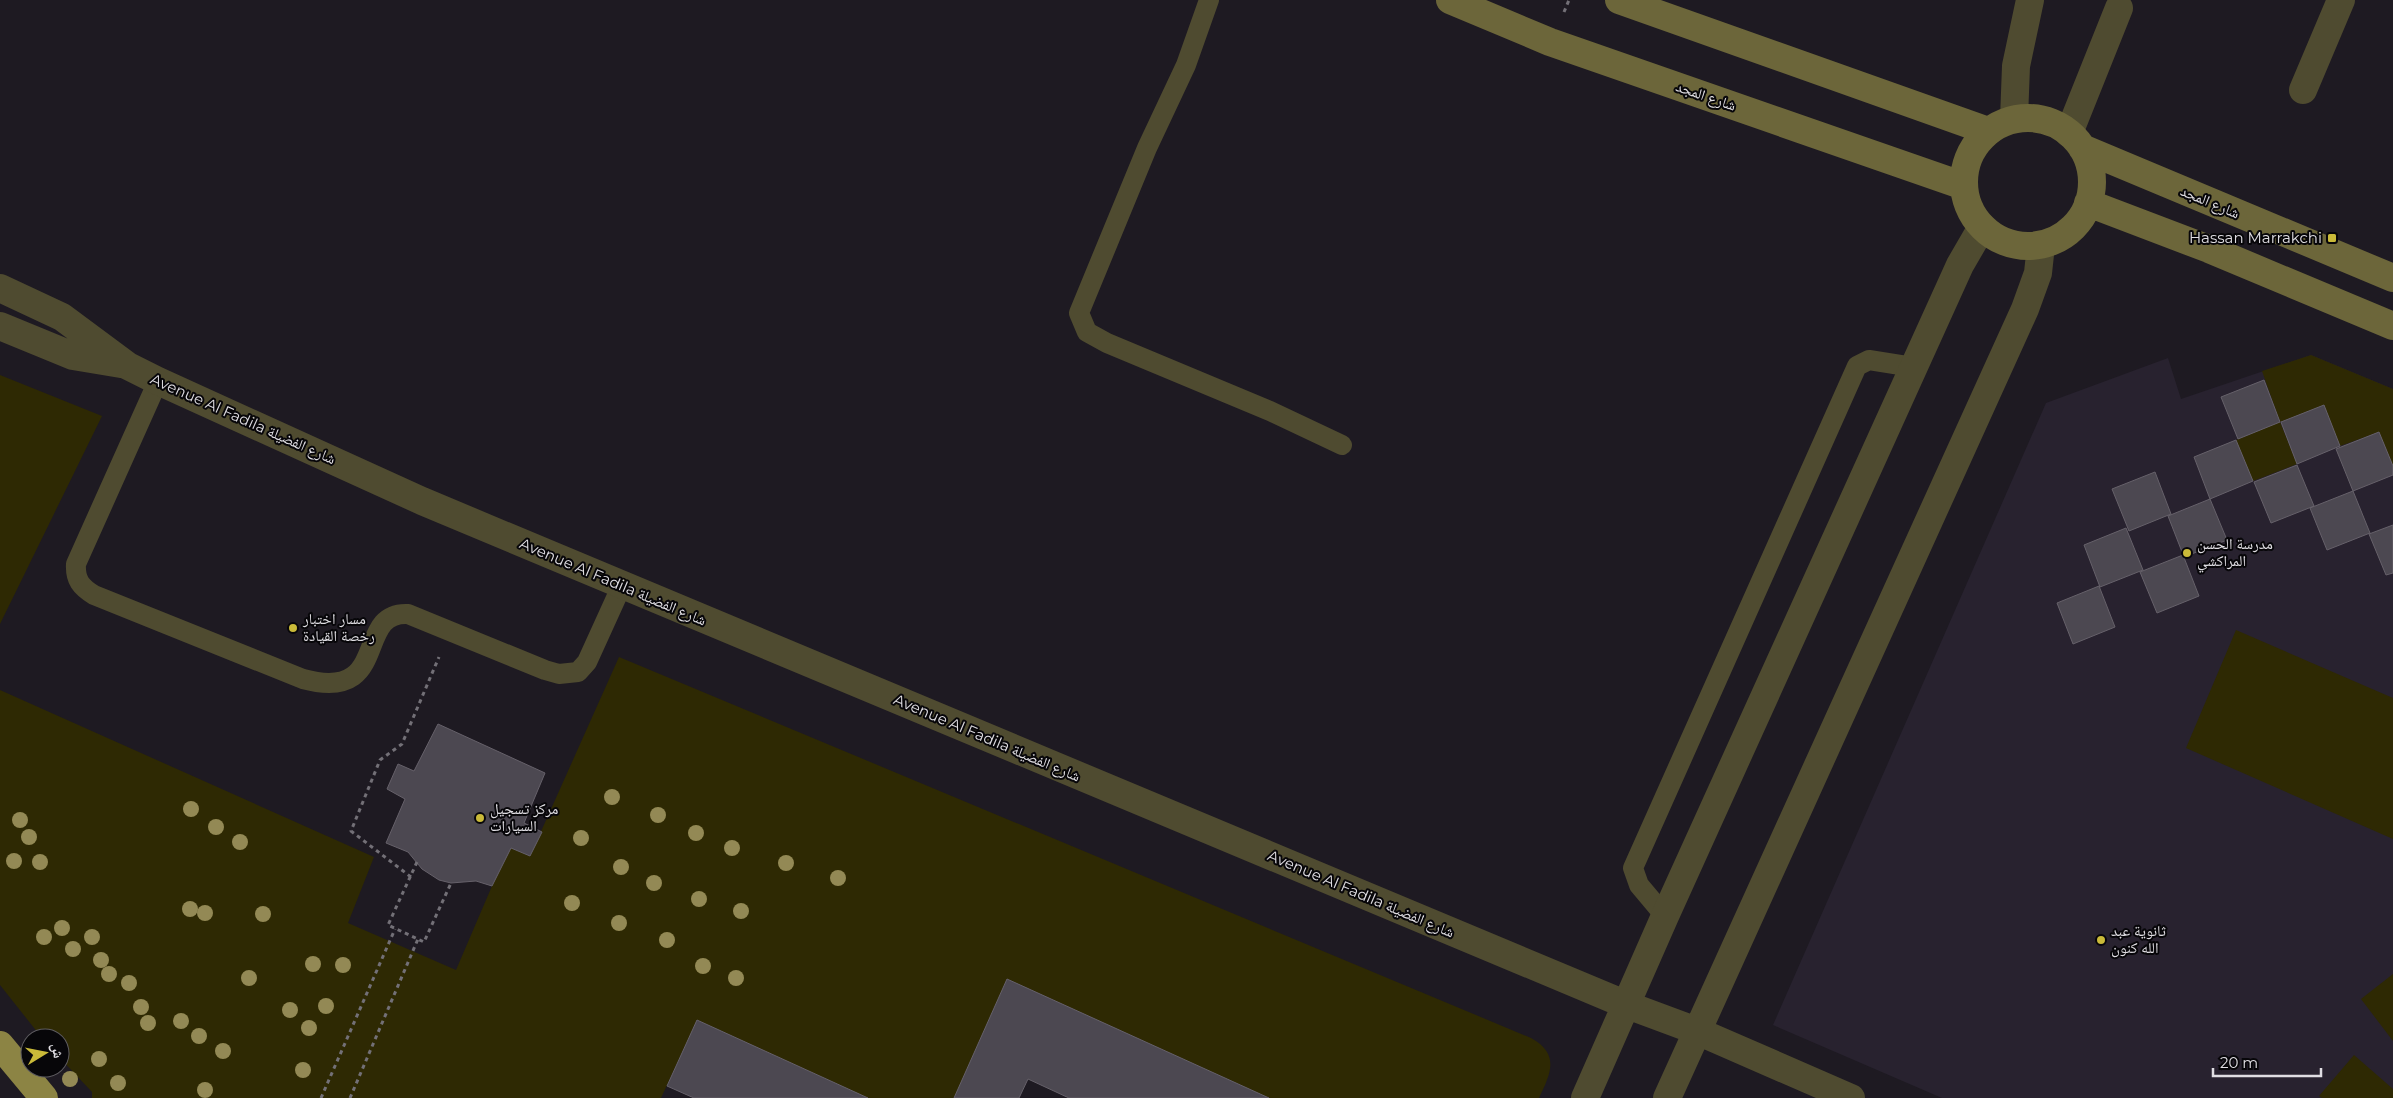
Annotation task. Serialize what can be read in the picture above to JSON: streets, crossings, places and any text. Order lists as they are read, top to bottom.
{
  "streets": {
    "main road": ["شارع المجد"],
    "street": ["Avenue Al Fadila شارع الفضيلة"]
  },
  "places": {
    "transit": ["Hassan Marrakchi"],
    "other": [
      "مدرسة الحسن المراكشي",
      "مسار اختبار رخصة القيادة",
      "مركز تسجيل السيارات",
      "ثانوية عبد الله كنون"
    ]
  },
  "scale_bar": "20 m",
  "north": "right"
}
